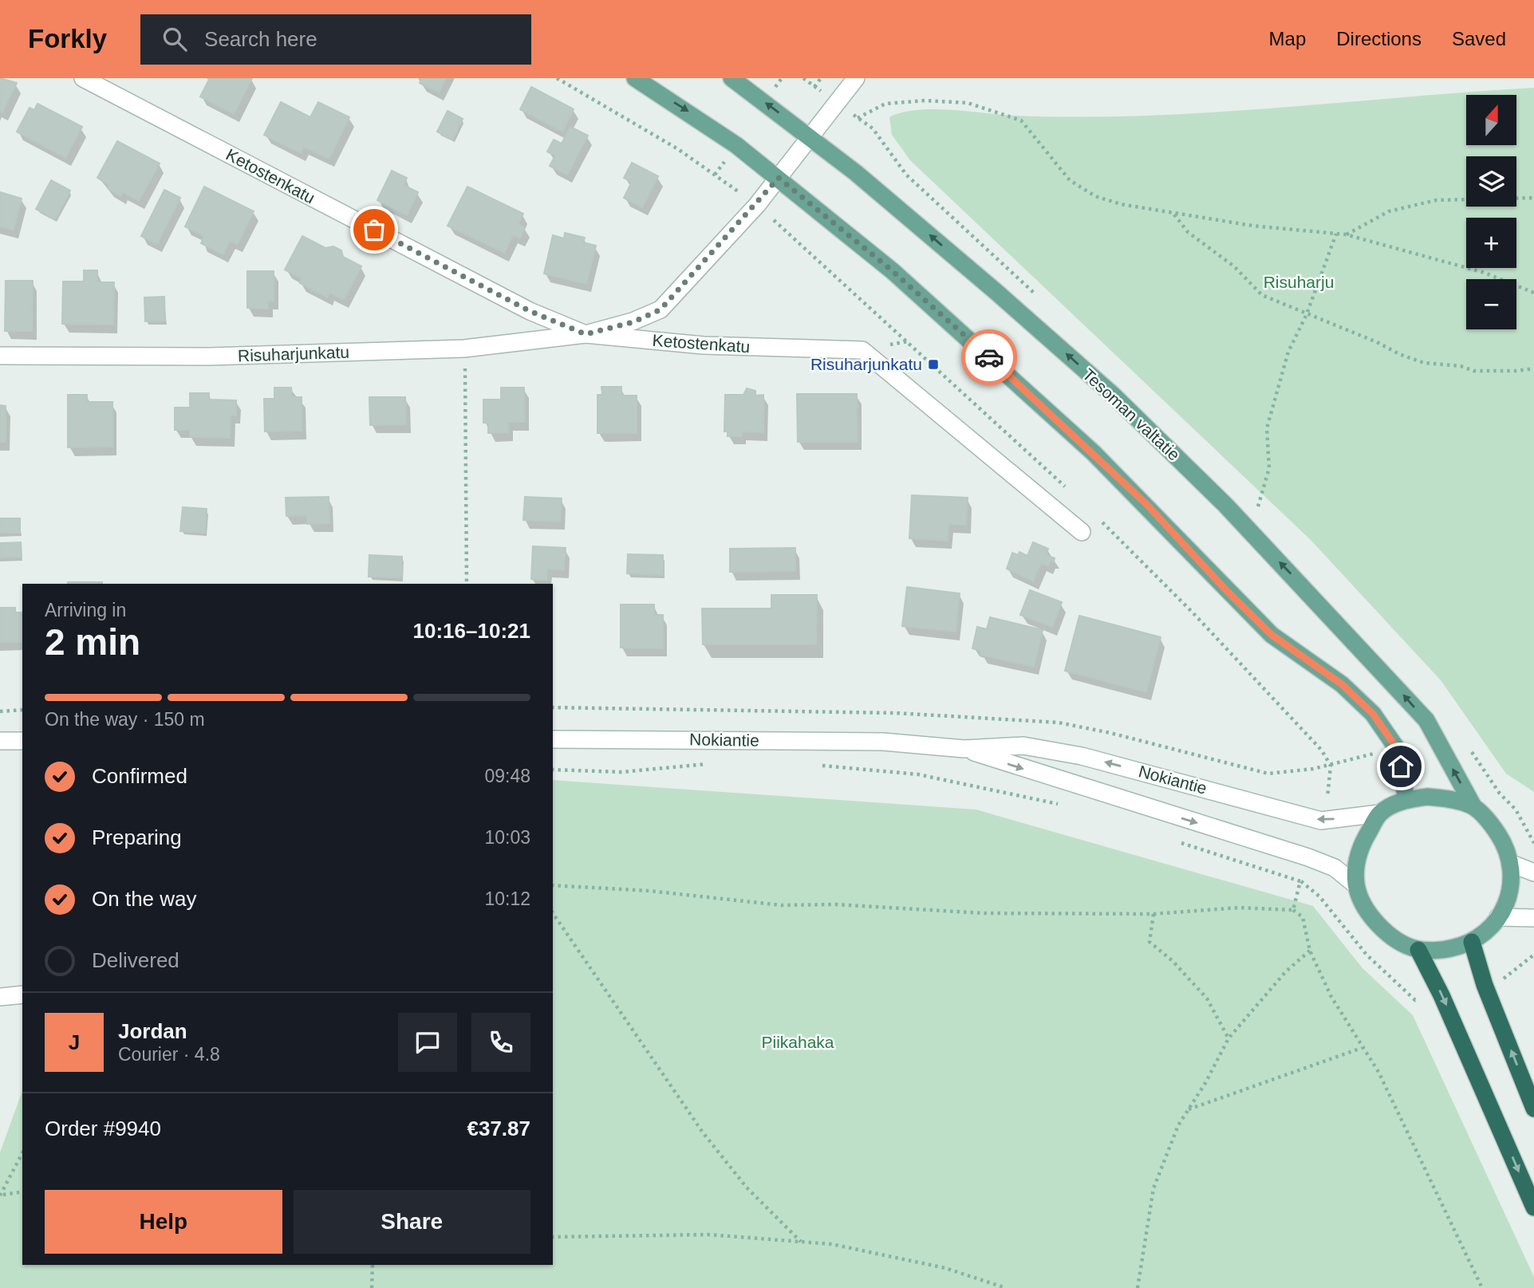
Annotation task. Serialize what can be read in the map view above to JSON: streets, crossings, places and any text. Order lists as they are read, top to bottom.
{
  "streets": {
    "main road": ["Tesoman valtatie"],
    "street": ["Ketostenkatu", "Risuharjunkatu", "Nokiantie"]
  },
  "crossings": [
    ["Ketostenkatu", "Risuharjunkatu"],
    ["Tesoman valtatie", "Nokiantie"]
  ],
  "parks": ["Risuharju", "Piikahaka"],
  "places": {
    "transit": ["Risuharjunkatu"]
  },
  "north": "top",
  "page": {
    "header": "Forkly",
    "search": "Search here",
    "nav": ["Map", "Directions", "Saved"],
    "map_buttons": ["+", "−"],
    "heading": ["2 min", "Arriving in", "10:16–10:21"],
    "panel": [
      "Jordan",
      "Courier · 4.8",
      "Order #9940",
      "€37.87"
    ],
    "bar": "On the way · 150 m",
    "list": [
      ["Confirmed", "09:48"],
      ["Preparing", "10:03"],
      ["On the way", "10:12"],
      "Delivered"
    ],
    "round": "J",
    "buttons": ["Help", "Share"]
  }
}
